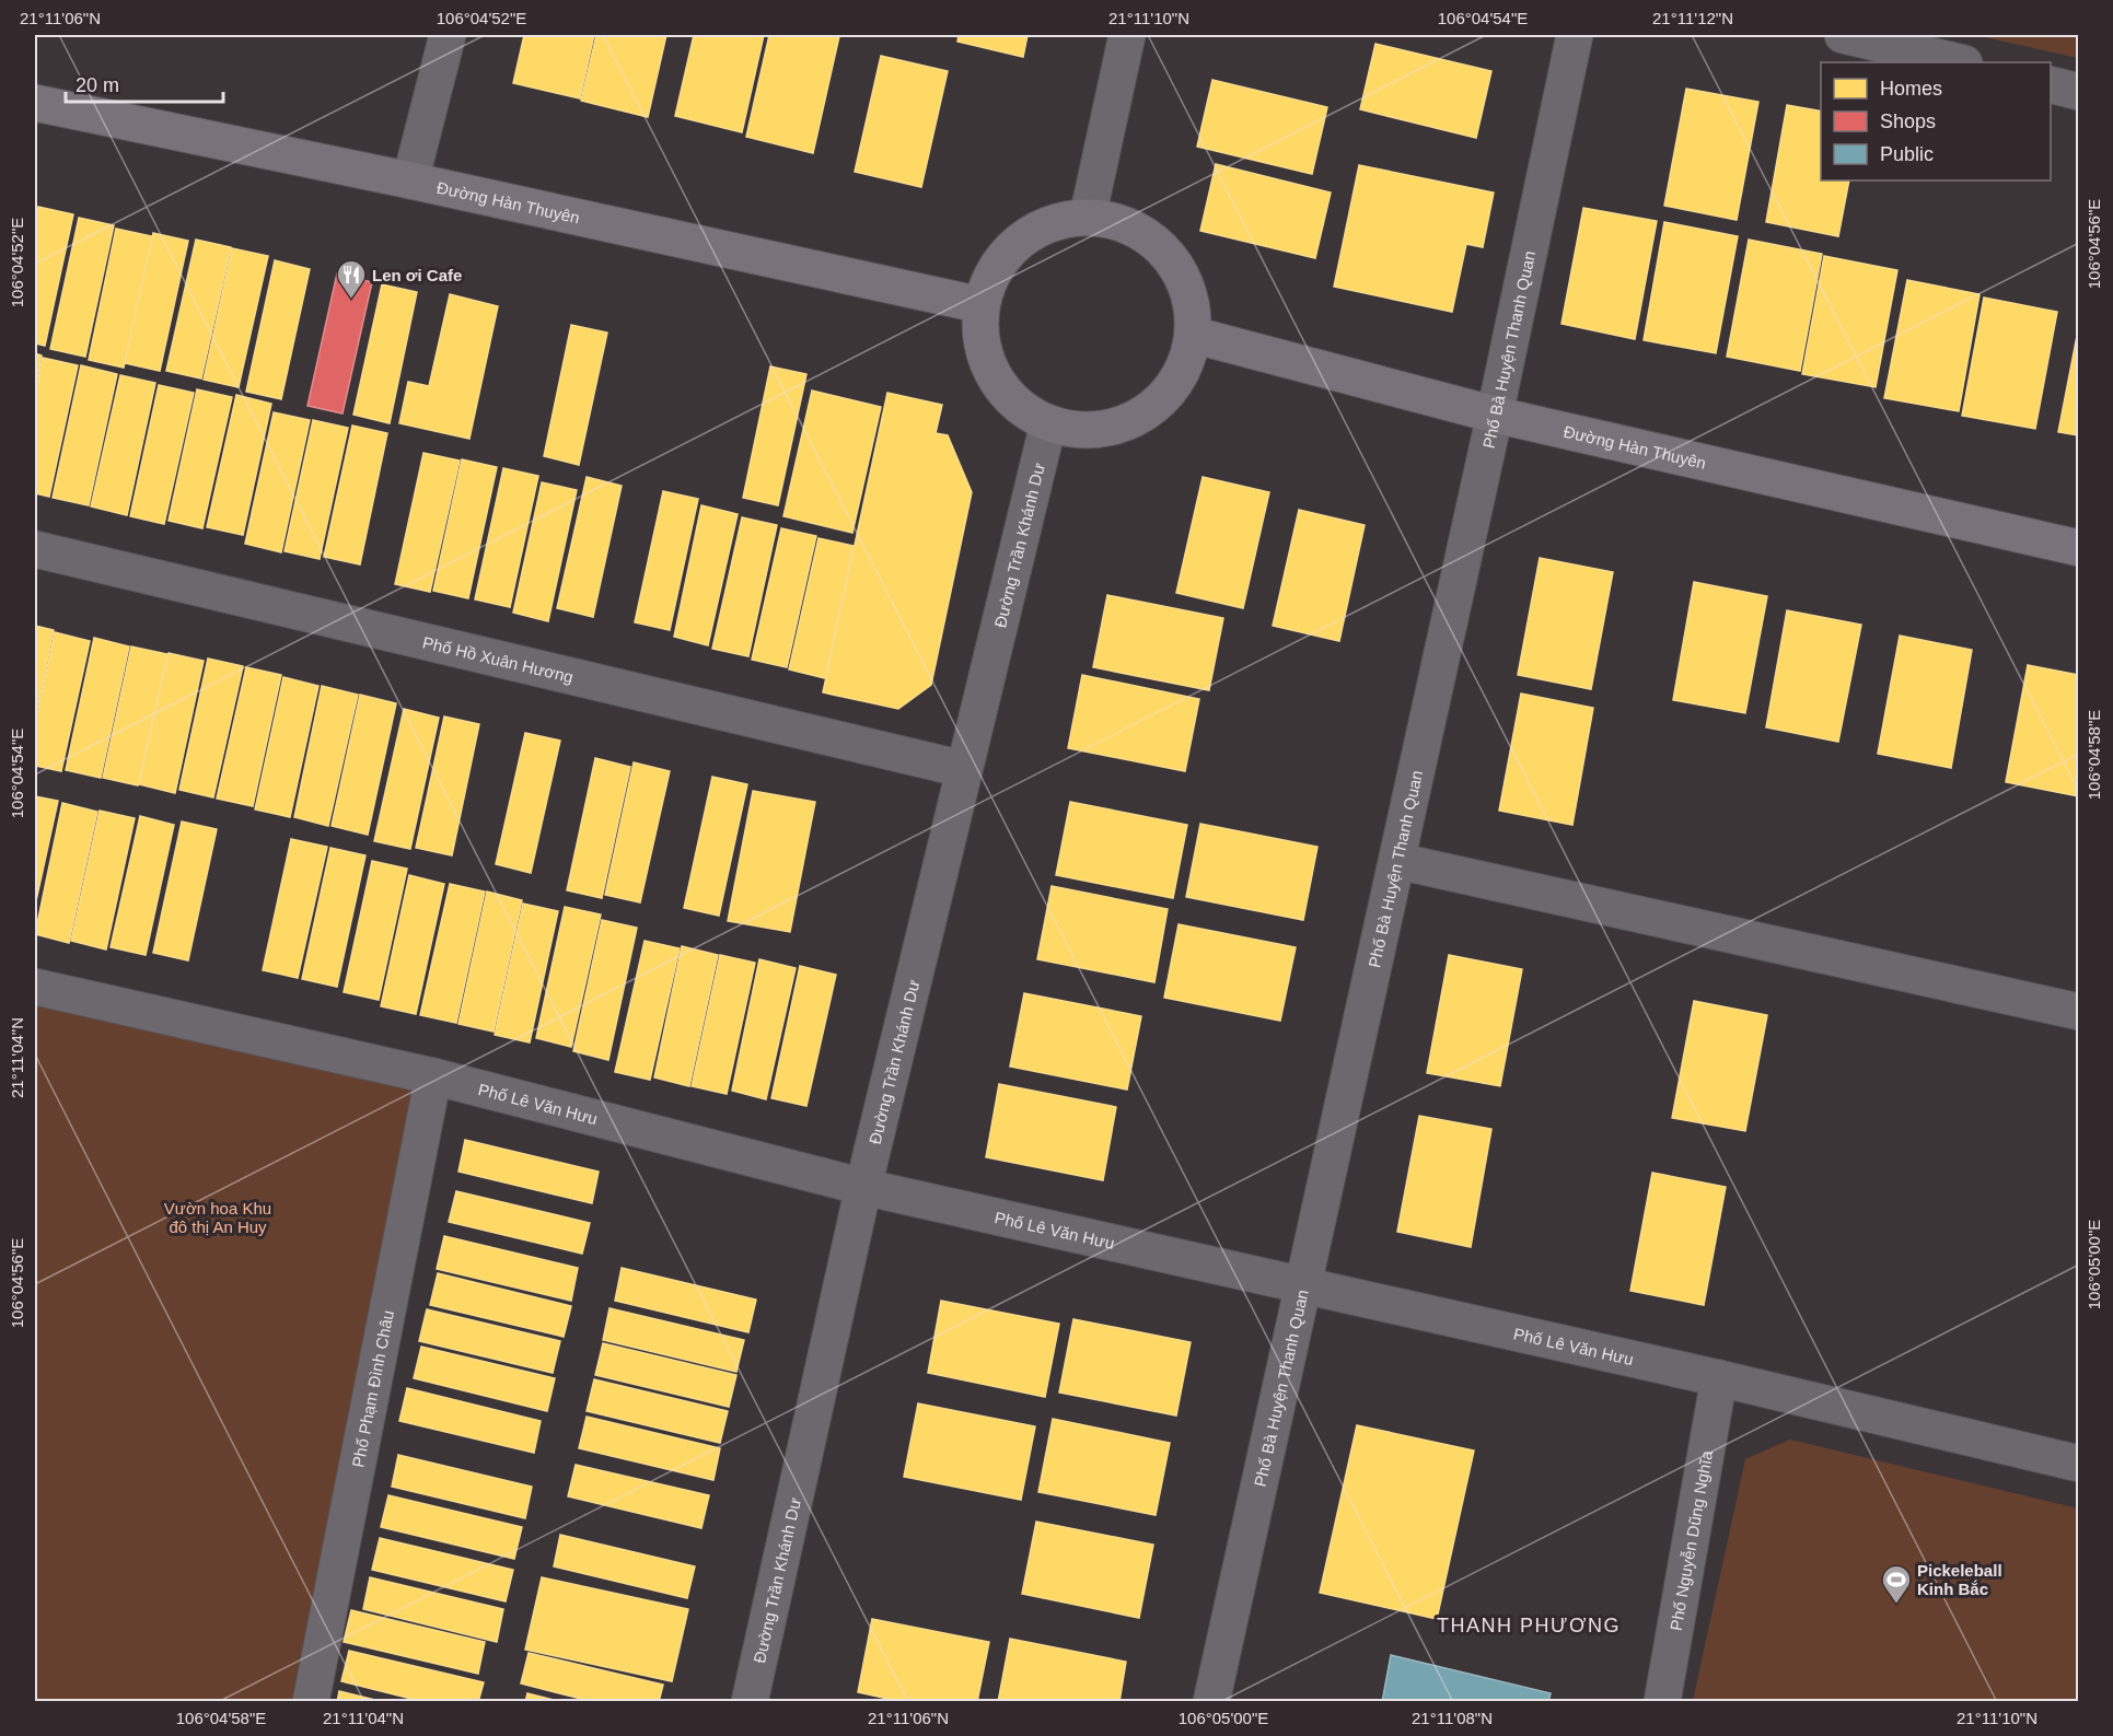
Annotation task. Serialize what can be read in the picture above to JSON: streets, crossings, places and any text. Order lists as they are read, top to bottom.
{
  "streets": {
    "street": [
      "Đường Hàn Thuyên",
      "Phố Bà Huyện Thanh Quan",
      "Đường Trần Khánh Dư",
      "Phố Hồ Xuân Hương",
      "Phố Lê Văn Hưu",
      "Phố Phạm Đình Châu",
      "Phố Nguyễn Dũng Nghĩa"
    ]
  },
  "crossings": [
    ["Đường Hàn Thuyên", "Phố Bà Huyện Thanh Quan"],
    ["Đường Hàn Thuyên", "Đường Trần Khánh Dư"],
    ["Phố Bà Huyện Thanh Quan", "Phố Lê Văn Hưu"],
    ["Đường Trần Khánh Dư", "Phố Hồ Xuân Hương"],
    ["Đường Trần Khánh Dư", "Phố Lê Văn Hưu"],
    ["Phố Lê Văn Hưu", "Phố Phạm Đình Châu"],
    ["Phố Lê Văn Hưu", "Phố Nguyễn Dũng Nghĩa"]
  ],
  "districts": ["THANH PHƯƠNG"],
  "parks": ["Vườn hoa Khu đô thị An Huy"],
  "places": {
    "restaurant": ["Len ơi Cafe"],
    "sports": ["Pickeleball Kinh Bắc"]
  },
  "legend": ["Homes", "Shops", "Public"],
  "scale_bar": "20 m",
  "coordinates": [
    "21°11'06\"N",
    "106°04'52\"E",
    "21°11'10\"N",
    "106°04'54\"E",
    "21°11'12\"N",
    "106°04'56\"E",
    "106°04'58\"E",
    "21°11'04\"N",
    "106°05'00\"E",
    "21°11'08\"N"
  ]
}
